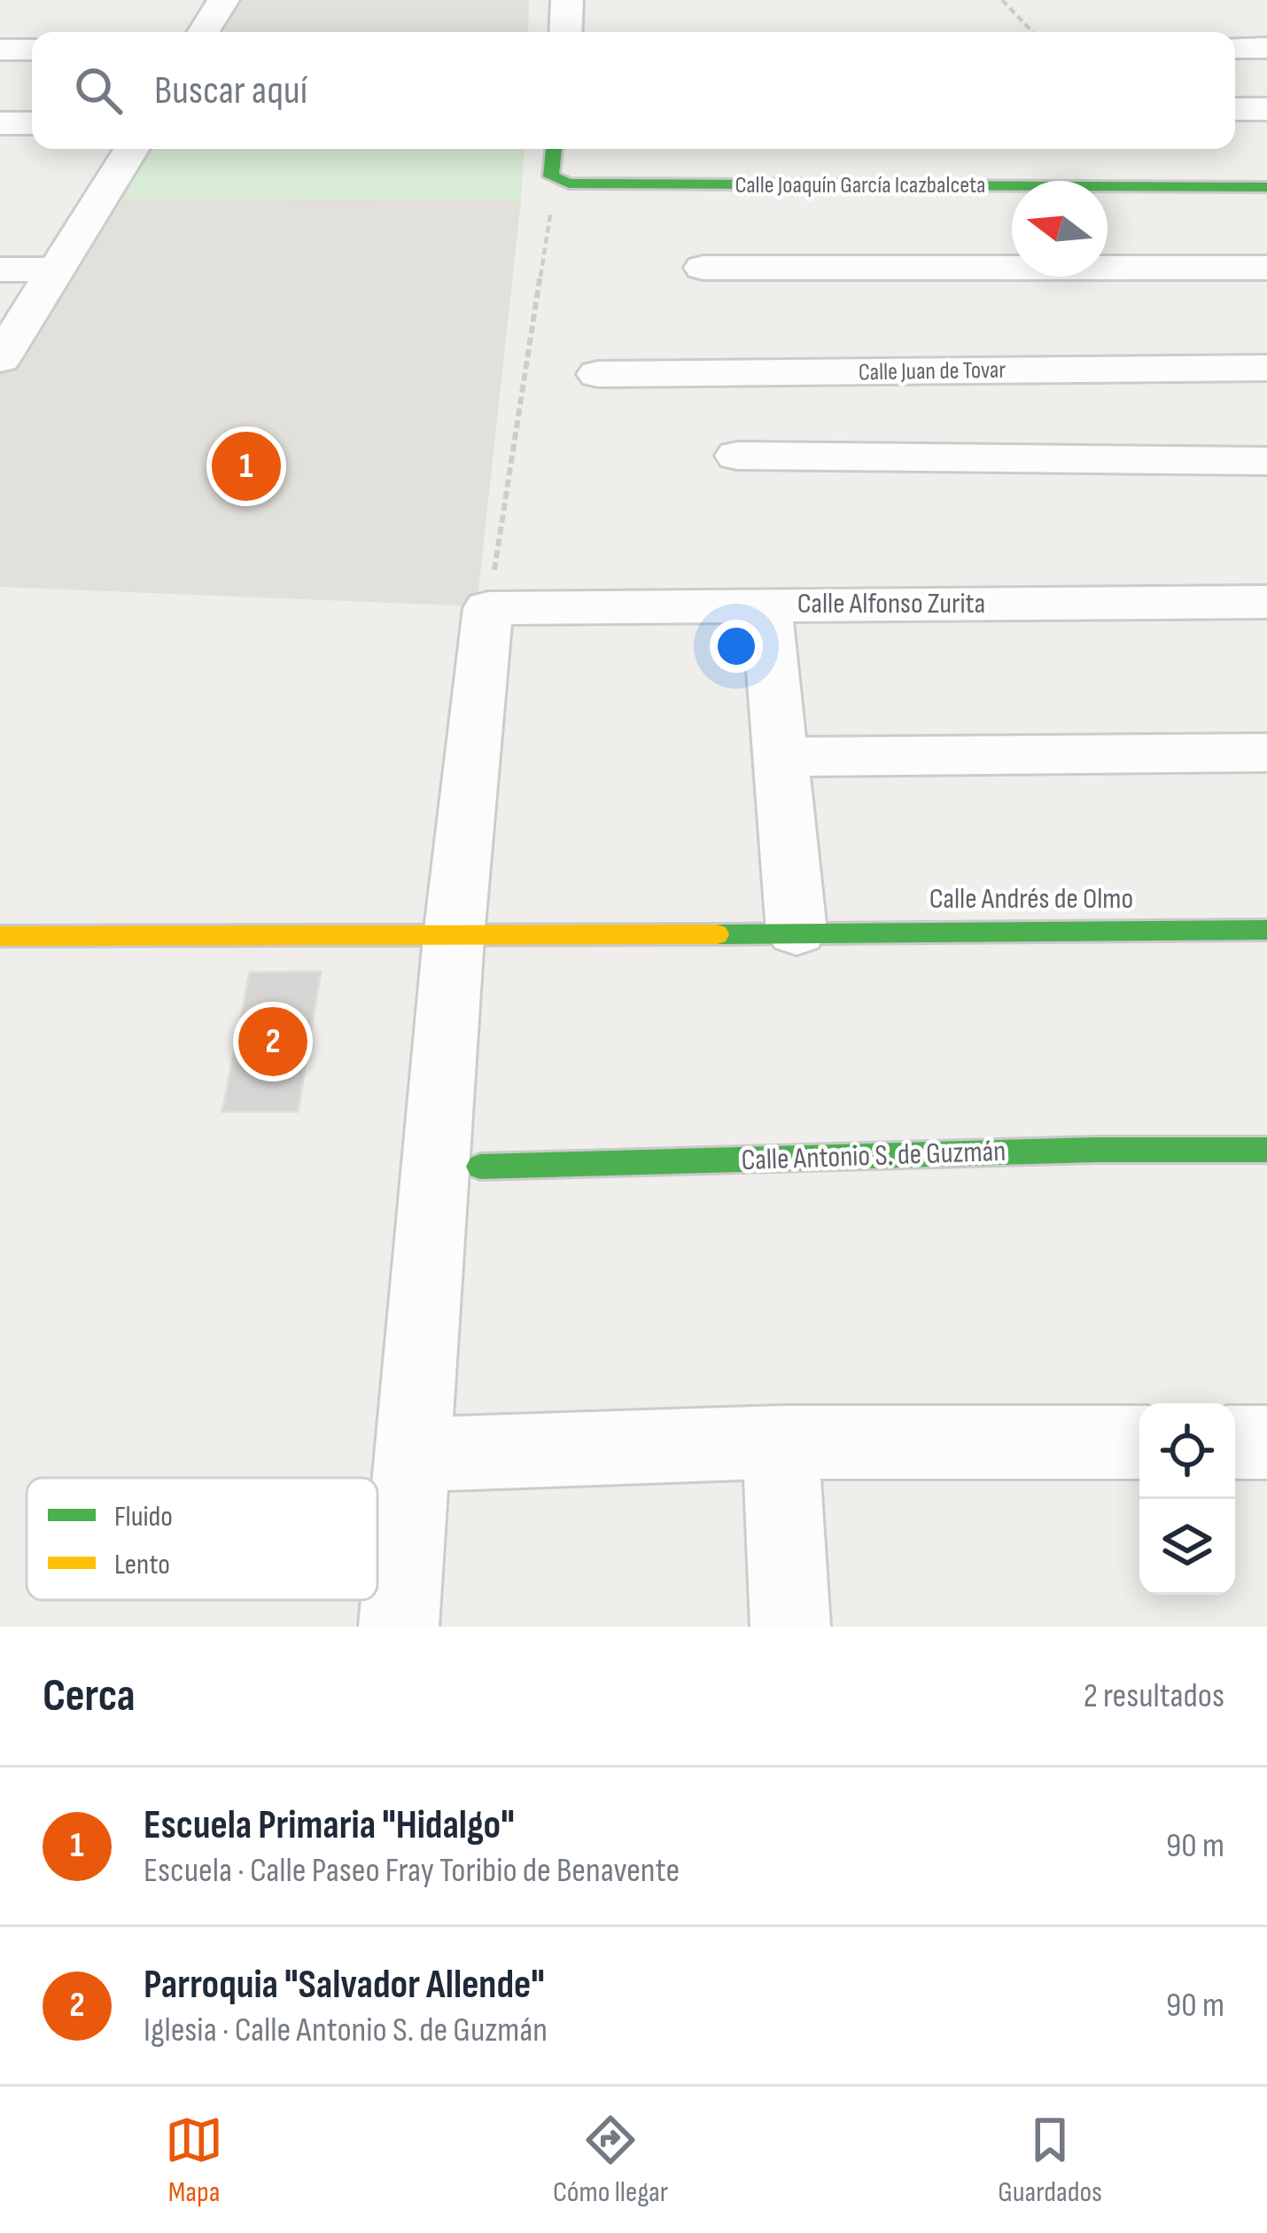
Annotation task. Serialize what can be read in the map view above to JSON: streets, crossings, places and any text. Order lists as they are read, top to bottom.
{
  "streets": {
    "street": [
      "Calle Joaquín García Icazbalceta",
      "Calle Juan de Tovar",
      "Calle Alfonso Zurita",
      "Calle Andrés de Olmo",
      "Calle Antonio S. de Guzmán"
    ]
  },
  "legend": ["Fluido", "Lento"],
  "north": "left",
  "page": {
    "search": "Buscar aquí",
    "pins": ["1", "2"],
    "heading": ["Cerca", "2 resultados"],
    "list": [
      {
        "mark": "1",
        "name": "Escuela Primaria \"Hidalgo\"",
        "note": "Escuela · Calle Paseo Fray Toribio de Benavente",
        "value": "90 m"
      },
      {
        "mark": "2",
        "name": "Parroquia \"Salvador Allende\"",
        "note": "Iglesia · Calle Antonio S. de Guzmán",
        "value": "90 m"
      }
    ],
    "nav": ["Mapa", "Cómo llegar", "Guardados"]
  }
}
